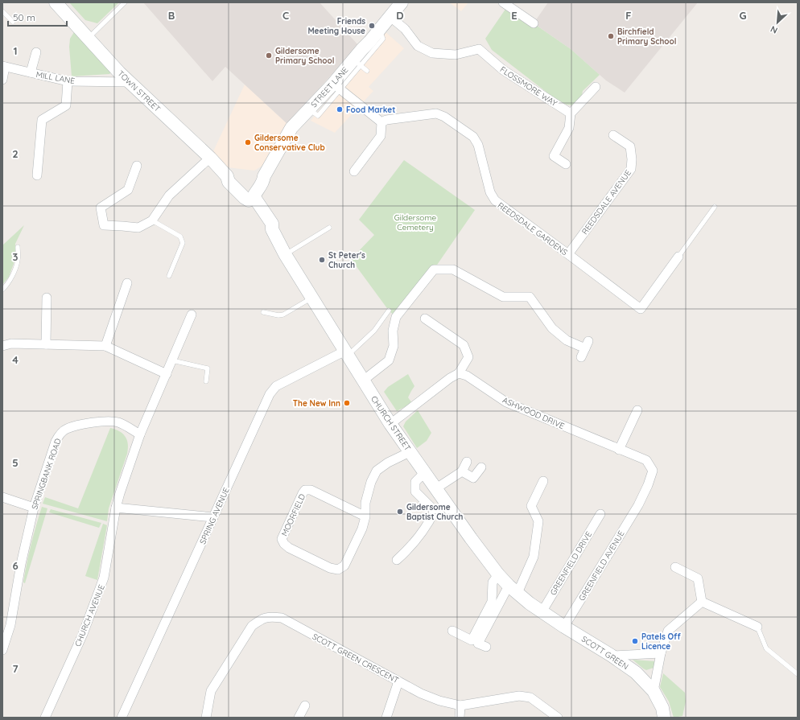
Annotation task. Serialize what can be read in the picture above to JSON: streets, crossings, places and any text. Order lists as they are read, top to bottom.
{
  "streets": {
    "main road": [
      "STREET LANE",
      "TOWN STREET",
      "CHURCH STREET",
      "SCOTT GREEN"
    ],
    "street": [
      "MILL LANE",
      "FLOSSMORE WAY",
      "REEDSDALE AVENUE",
      "REEDSDALE GARDENS",
      "ASHWOOD DRIVE",
      "SPRINGBANK ROAD",
      "MOORFIELD",
      "SPRING AVENUE",
      "GREENFIELD DRIVE",
      "GREENFIELD AVENUE",
      "CHURCH AVENUE",
      "SCOTT GREEN CRESCENT"
    ]
  },
  "crossings": [
    ["MILL LANE", "TOWN STREET"],
    ["FLOSSMORE WAY", "STREET LANE"],
    ["STREET LANE", "TOWN STREET"],
    ["STREET LANE", "CHURCH STREET"],
    ["TOWN STREET", "CHURCH STREET"],
    ["REEDSDALE AVENUE", "REEDSDALE GARDENS"],
    ["ASHWOOD DRIVE", "GREENFIELD AVENUE"],
    ["CHURCH STREET", "MOORFIELD"],
    ["CHURCH STREET", "SPRING AVENUE"],
    ["CHURCH STREET", "SCOTT GREEN"],
    ["SPRINGBANK ROAD", "CHURCH AVENUE"],
    ["GREENFIELD DRIVE", "SCOTT GREEN"],
    ["GREENFIELD AVENUE", "SCOTT GREEN"]
  ],
  "parks": ["Gildersome Cemetery"],
  "places": [
    "Friends Meeting House",
    "Birchfield Primary School",
    "Gildersome Primary School",
    "Food Market",
    "Gildersome Conservative Club",
    "St Peter's Church",
    "The New Inn",
    "Gildersome Baptist Church",
    "Patels Off Licence"
  ],
  "scale_bar": "50 m",
  "north": "bottom left",
  "grid": {
    "columns": [
      "B",
      "C",
      "D",
      "E",
      "F",
      "G"
    ],
    "rows": [
      "1",
      "2",
      "3",
      "4",
      "5",
      "6",
      "7"
    ]
  }
}
